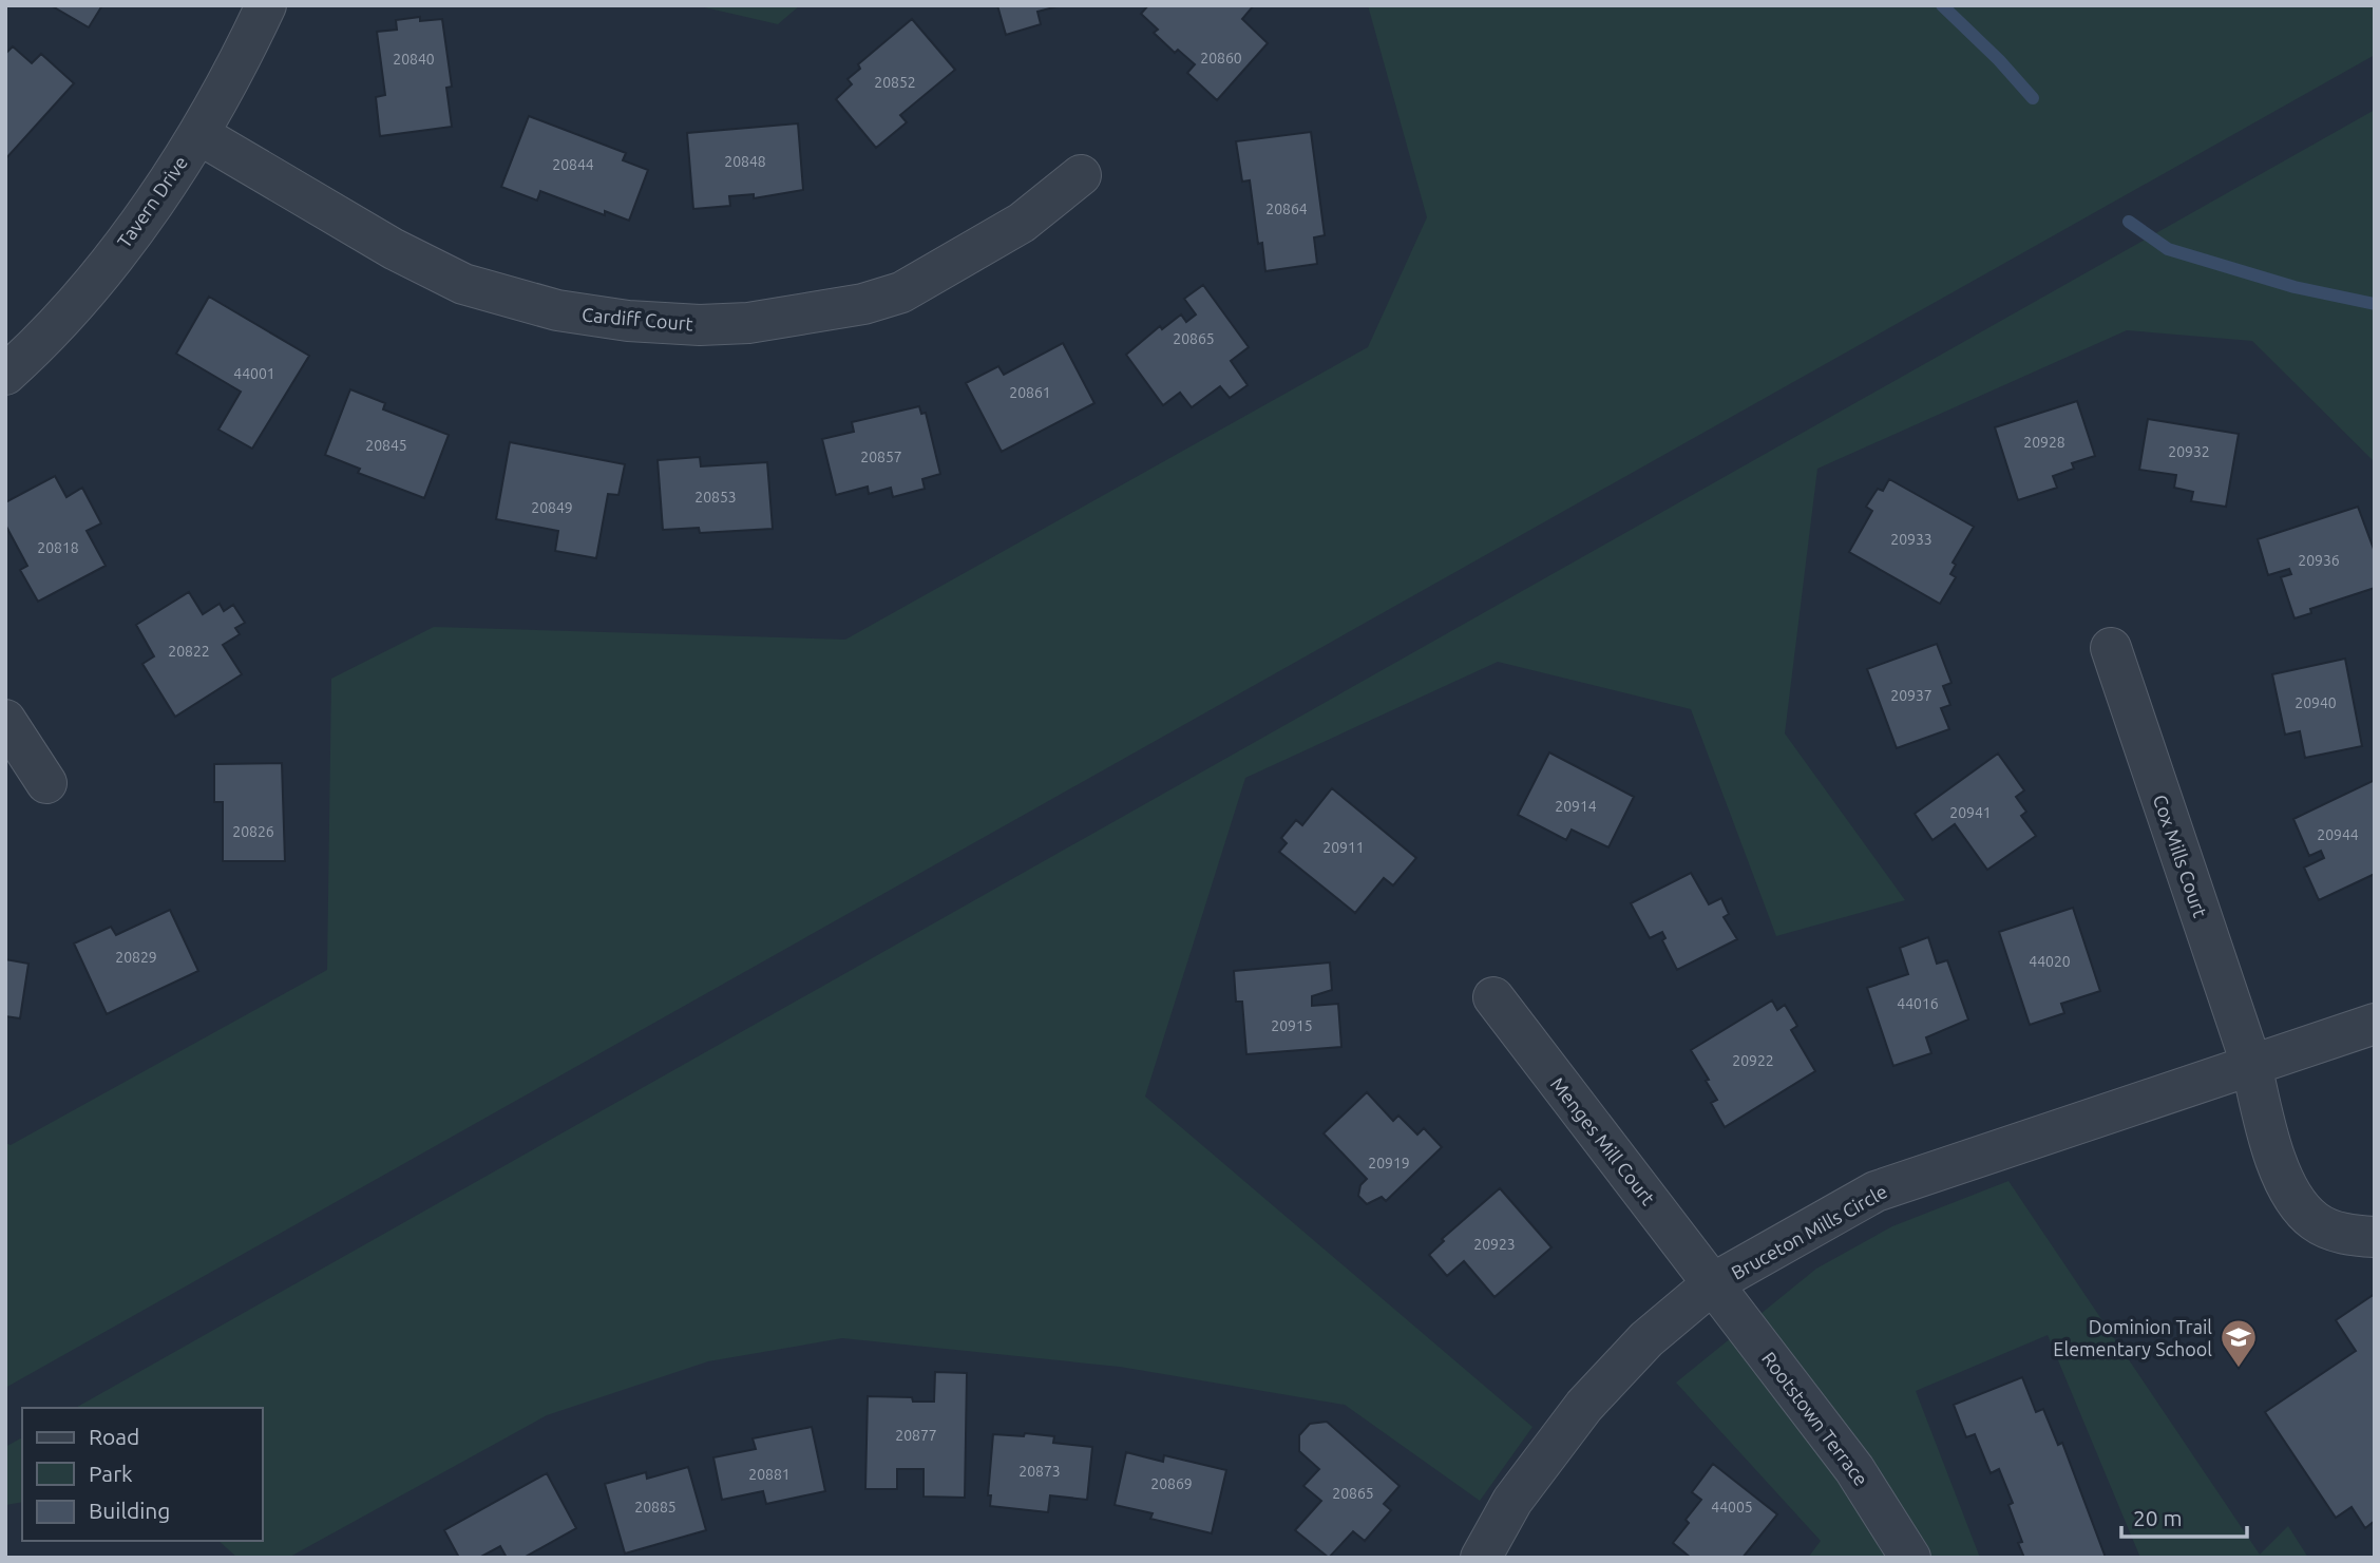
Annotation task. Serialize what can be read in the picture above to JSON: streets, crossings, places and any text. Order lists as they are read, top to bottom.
{
  "streets": {
    "street": [
      "Tavern Drive",
      "Cardiff Court",
      "Cox Mills Court",
      "Menges Mill Court",
      "Bruceton Mills Circle",
      "Rootstown Terrace"
    ]
  },
  "crossings": [
    ["Tavern Drive", "Cardiff Court"],
    ["Cox Mills Court", "Bruceton Mills Circle"],
    ["Menges Mill Court", "Bruceton Mills Circle"],
    ["Menges Mill Court", "Rootstown Terrace"],
    ["Bruceton Mills Circle", "Rootstown Terrace"]
  ],
  "places": {
    "school or university": ["Dominion Trail Elementary School"]
  },
  "house_numbers": [
    "20860",
    "20840",
    "20852",
    "20848",
    "20844",
    "20864",
    "20865",
    "44001",
    "20861",
    "20928",
    "20845",
    "20932",
    "20857",
    "20853",
    "20849",
    "20933",
    "20818",
    "20936",
    "20822",
    "20937",
    "20940",
    "20914",
    "20941",
    "20826",
    "20944",
    "20911",
    "20829",
    "44020",
    "44016",
    "20915",
    "20922",
    "20919",
    "20923",
    "20877",
    "20873",
    "20881",
    "20869",
    "20865",
    "20885",
    "44005"
  ],
  "legend": ["Road", "Park", "Building"],
  "scale_bar": "20 m"
}
